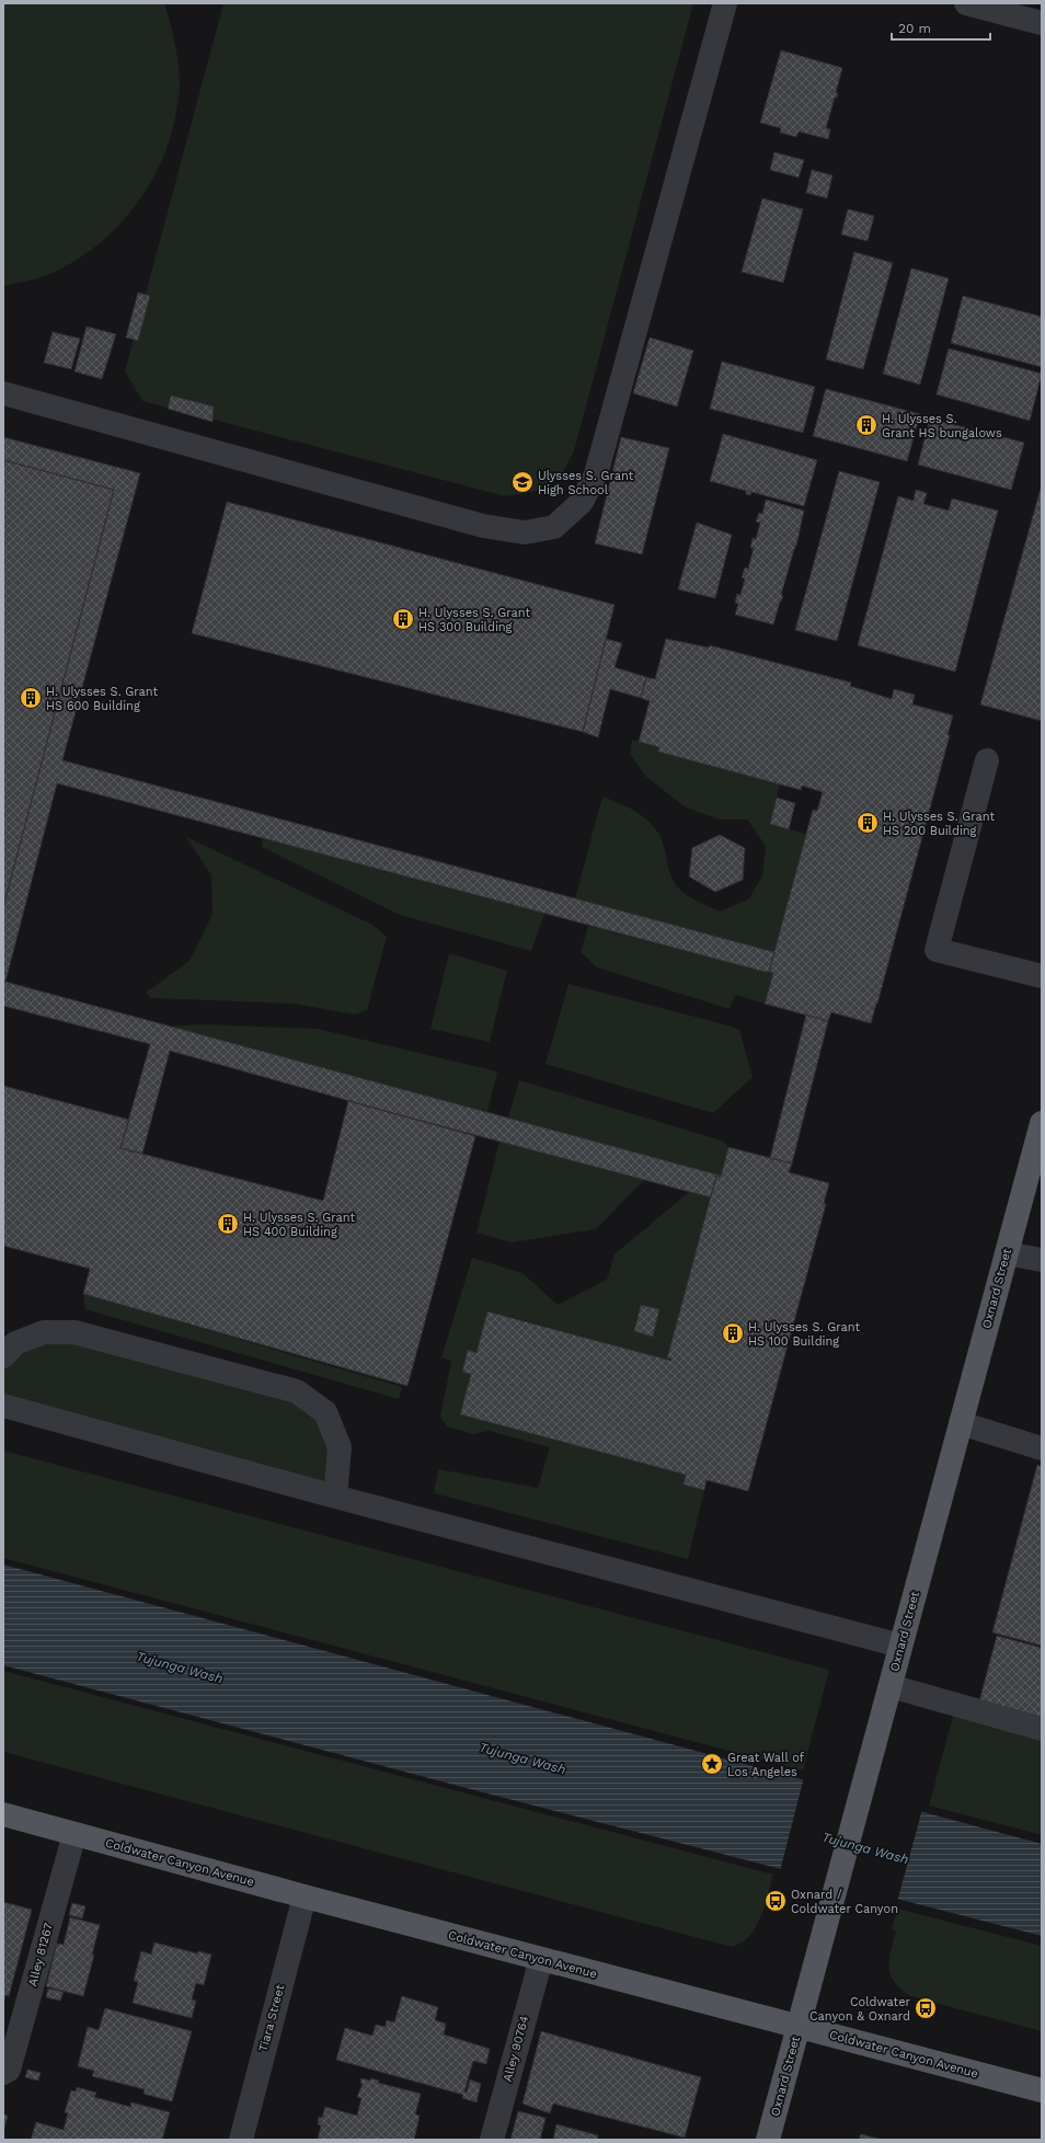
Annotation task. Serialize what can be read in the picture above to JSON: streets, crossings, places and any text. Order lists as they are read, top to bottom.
{
  "streets": {
    "main road": ["Oxnard Street", "Coldwater Canyon Avenue"],
    "street": ["Alley 81267", "Tiara Street", "Alley 90764"]
  },
  "crossings": [
    ["Oxnard Street", "Coldwater Canyon Avenue"],
    ["Coldwater Canyon Avenue", "Alley 81267"],
    ["Coldwater Canyon Avenue", "Tiara Street"],
    ["Coldwater Canyon Avenue", "Alley 90764"]
  ],
  "water": ["Tujunga Wash"],
  "places": {
    "building": [
      "H. Ulysses S. Grant HS bungalows",
      "H. Ulysses S. Grant HS 300 Building",
      "H. Ulysses S. Grant HS 600 Building",
      "H. Ulysses S. Grant HS 200 Building",
      "H. Ulysses S. Grant HS 400 Building",
      "H. Ulysses S. Grant HS 100 Building"
    ],
    "school or university": ["Ulysses S. Grant High School"],
    "place": ["Great Wall of Los Angeles"],
    "bus stop": ["Oxnard / Coldwater Canyon", "Coldwater Canyon & Oxnard"]
  },
  "scale_bar": "20 m"
}
